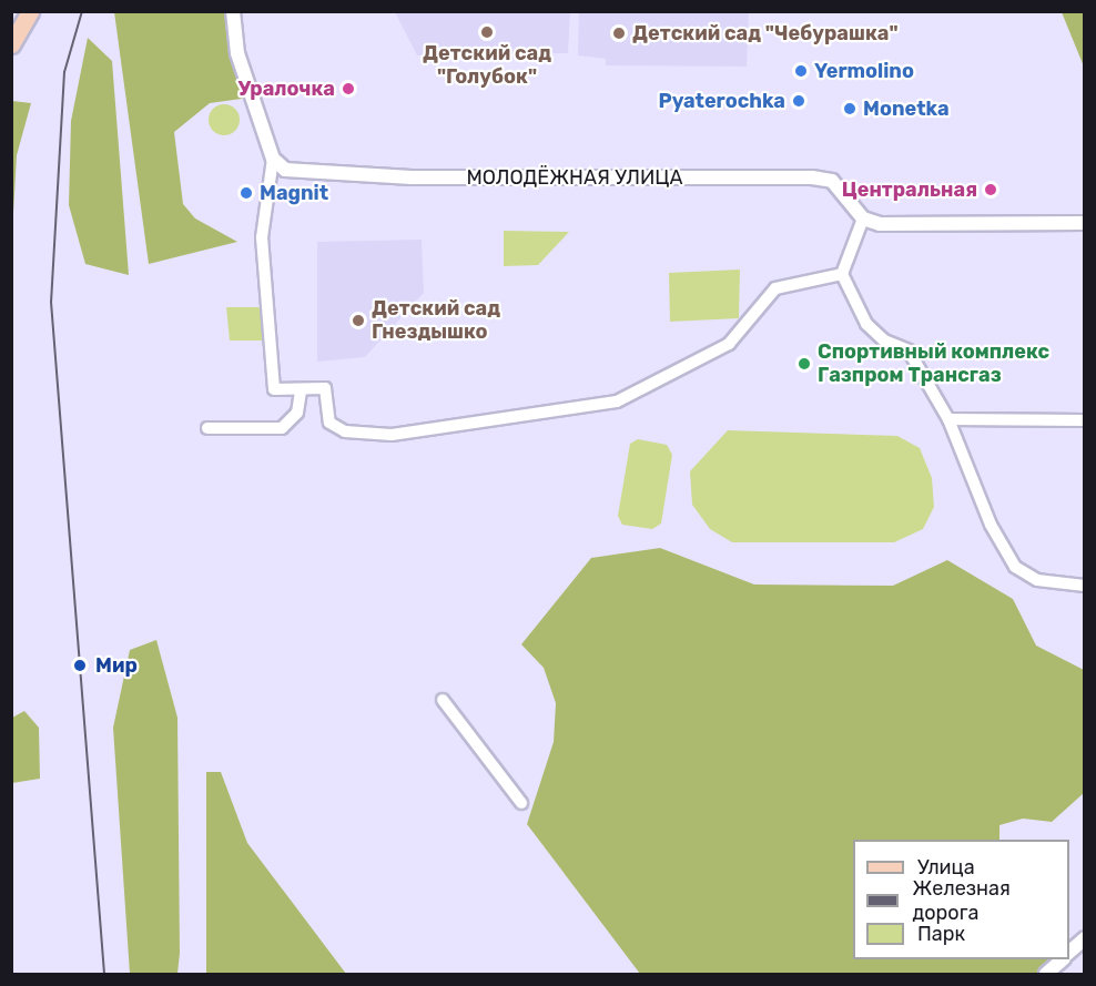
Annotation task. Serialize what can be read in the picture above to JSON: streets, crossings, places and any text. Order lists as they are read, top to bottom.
{
  "streets": {
    "street": ["МОЛОДЁЖНАЯ УЛИЦА"]
  },
  "places": [
    "Детский сад \"Голубок\"",
    "Детский сад \"Чебурашка\"",
    "Yermolino",
    "Уралочка",
    "Pyaterochka",
    "Monetka",
    "Центральная",
    "Magnit",
    "Детский сад Гнездышко",
    "Спортивный комплекс Газпром Трансгаз",
    "Мир"
  ],
  "legend": ["Улица", "Железная дорога", "Парк"]
}
